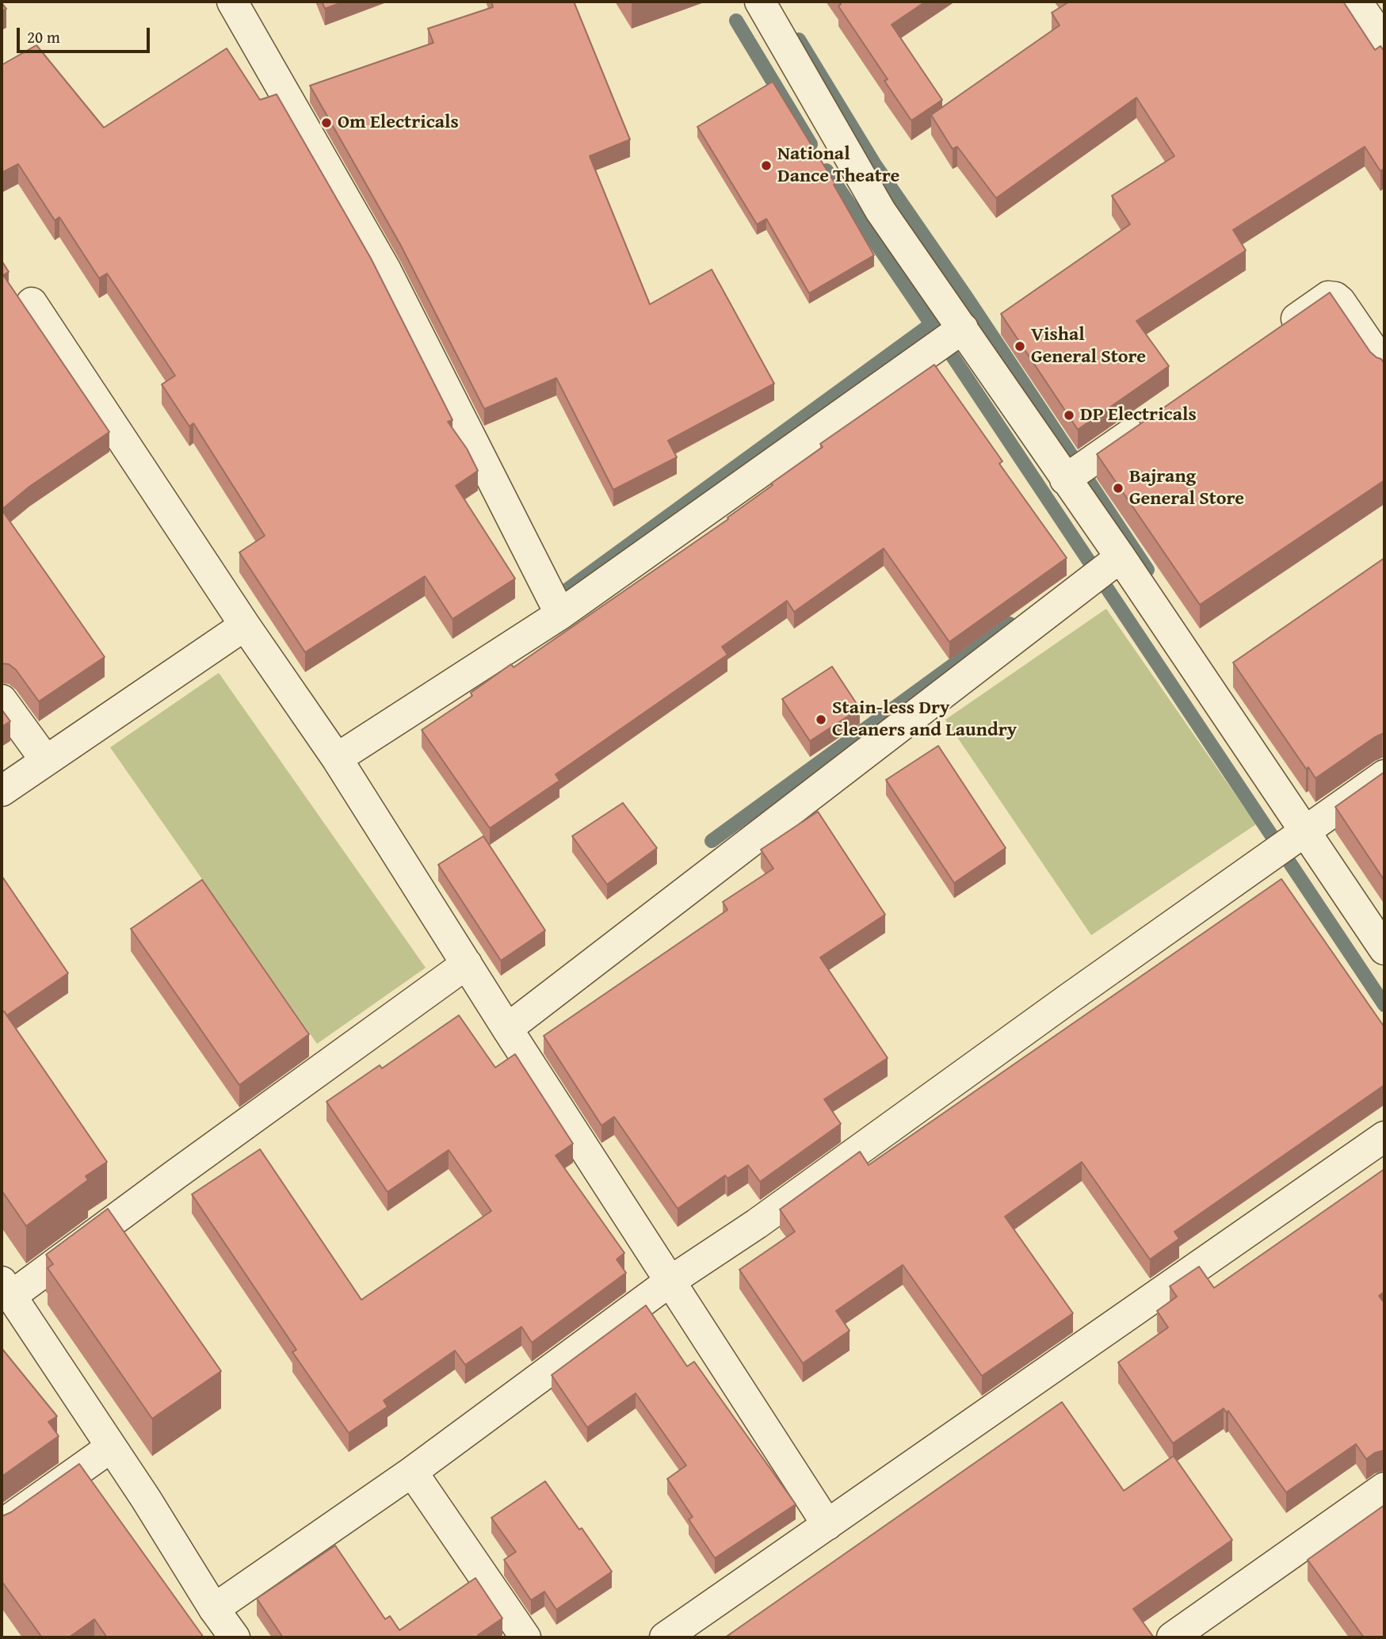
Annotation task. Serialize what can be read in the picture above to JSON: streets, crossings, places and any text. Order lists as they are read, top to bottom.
{
  "places": [
    "Om Electricals",
    "National Dance Theatre",
    "Vishal General Store",
    "DP Electricals",
    "Bajrang General Store",
    "Stain-less Dry Cleaners and Laundry"
  ],
  "scale_bar": "20 m"
}
